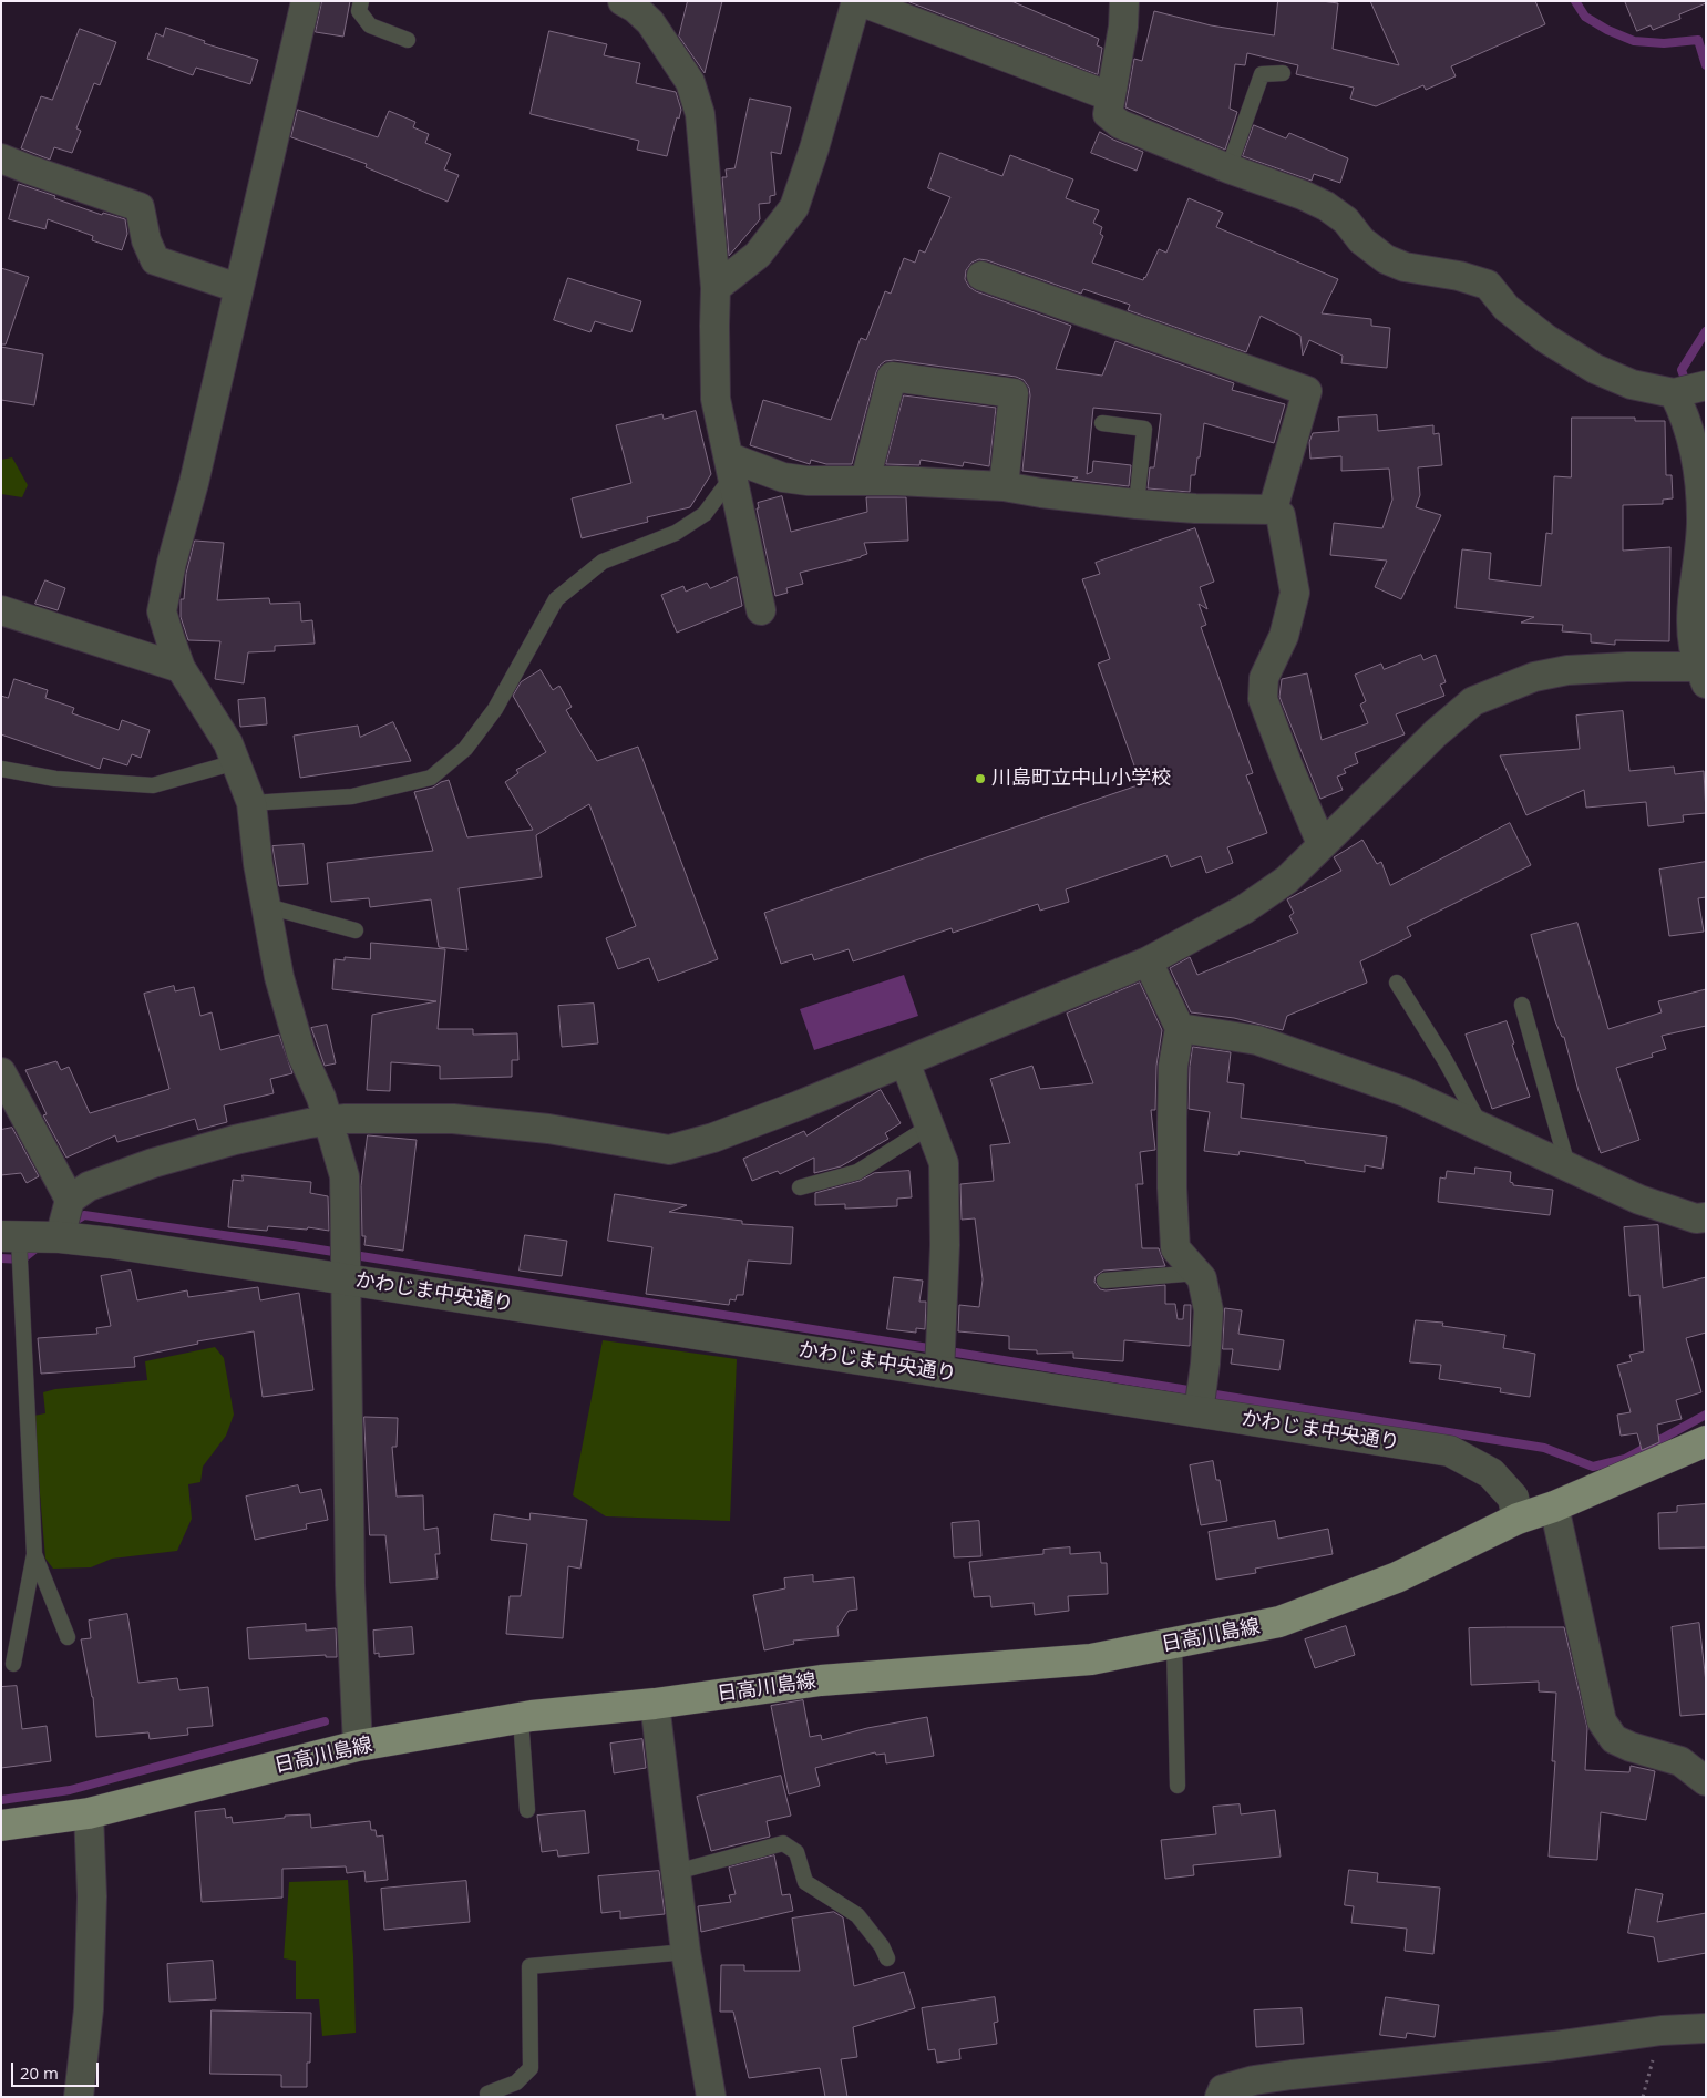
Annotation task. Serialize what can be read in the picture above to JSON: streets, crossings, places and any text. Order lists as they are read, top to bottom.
{
  "streets": {
    "main road": ["日高川島線"],
    "street": ["かわじま中央通り"]
  },
  "crossings": [
    ["かわじま中央通り", "日高川島線"]
  ],
  "places": ["川島町立中山小学校"],
  "scale_bar": "20 m"
}
